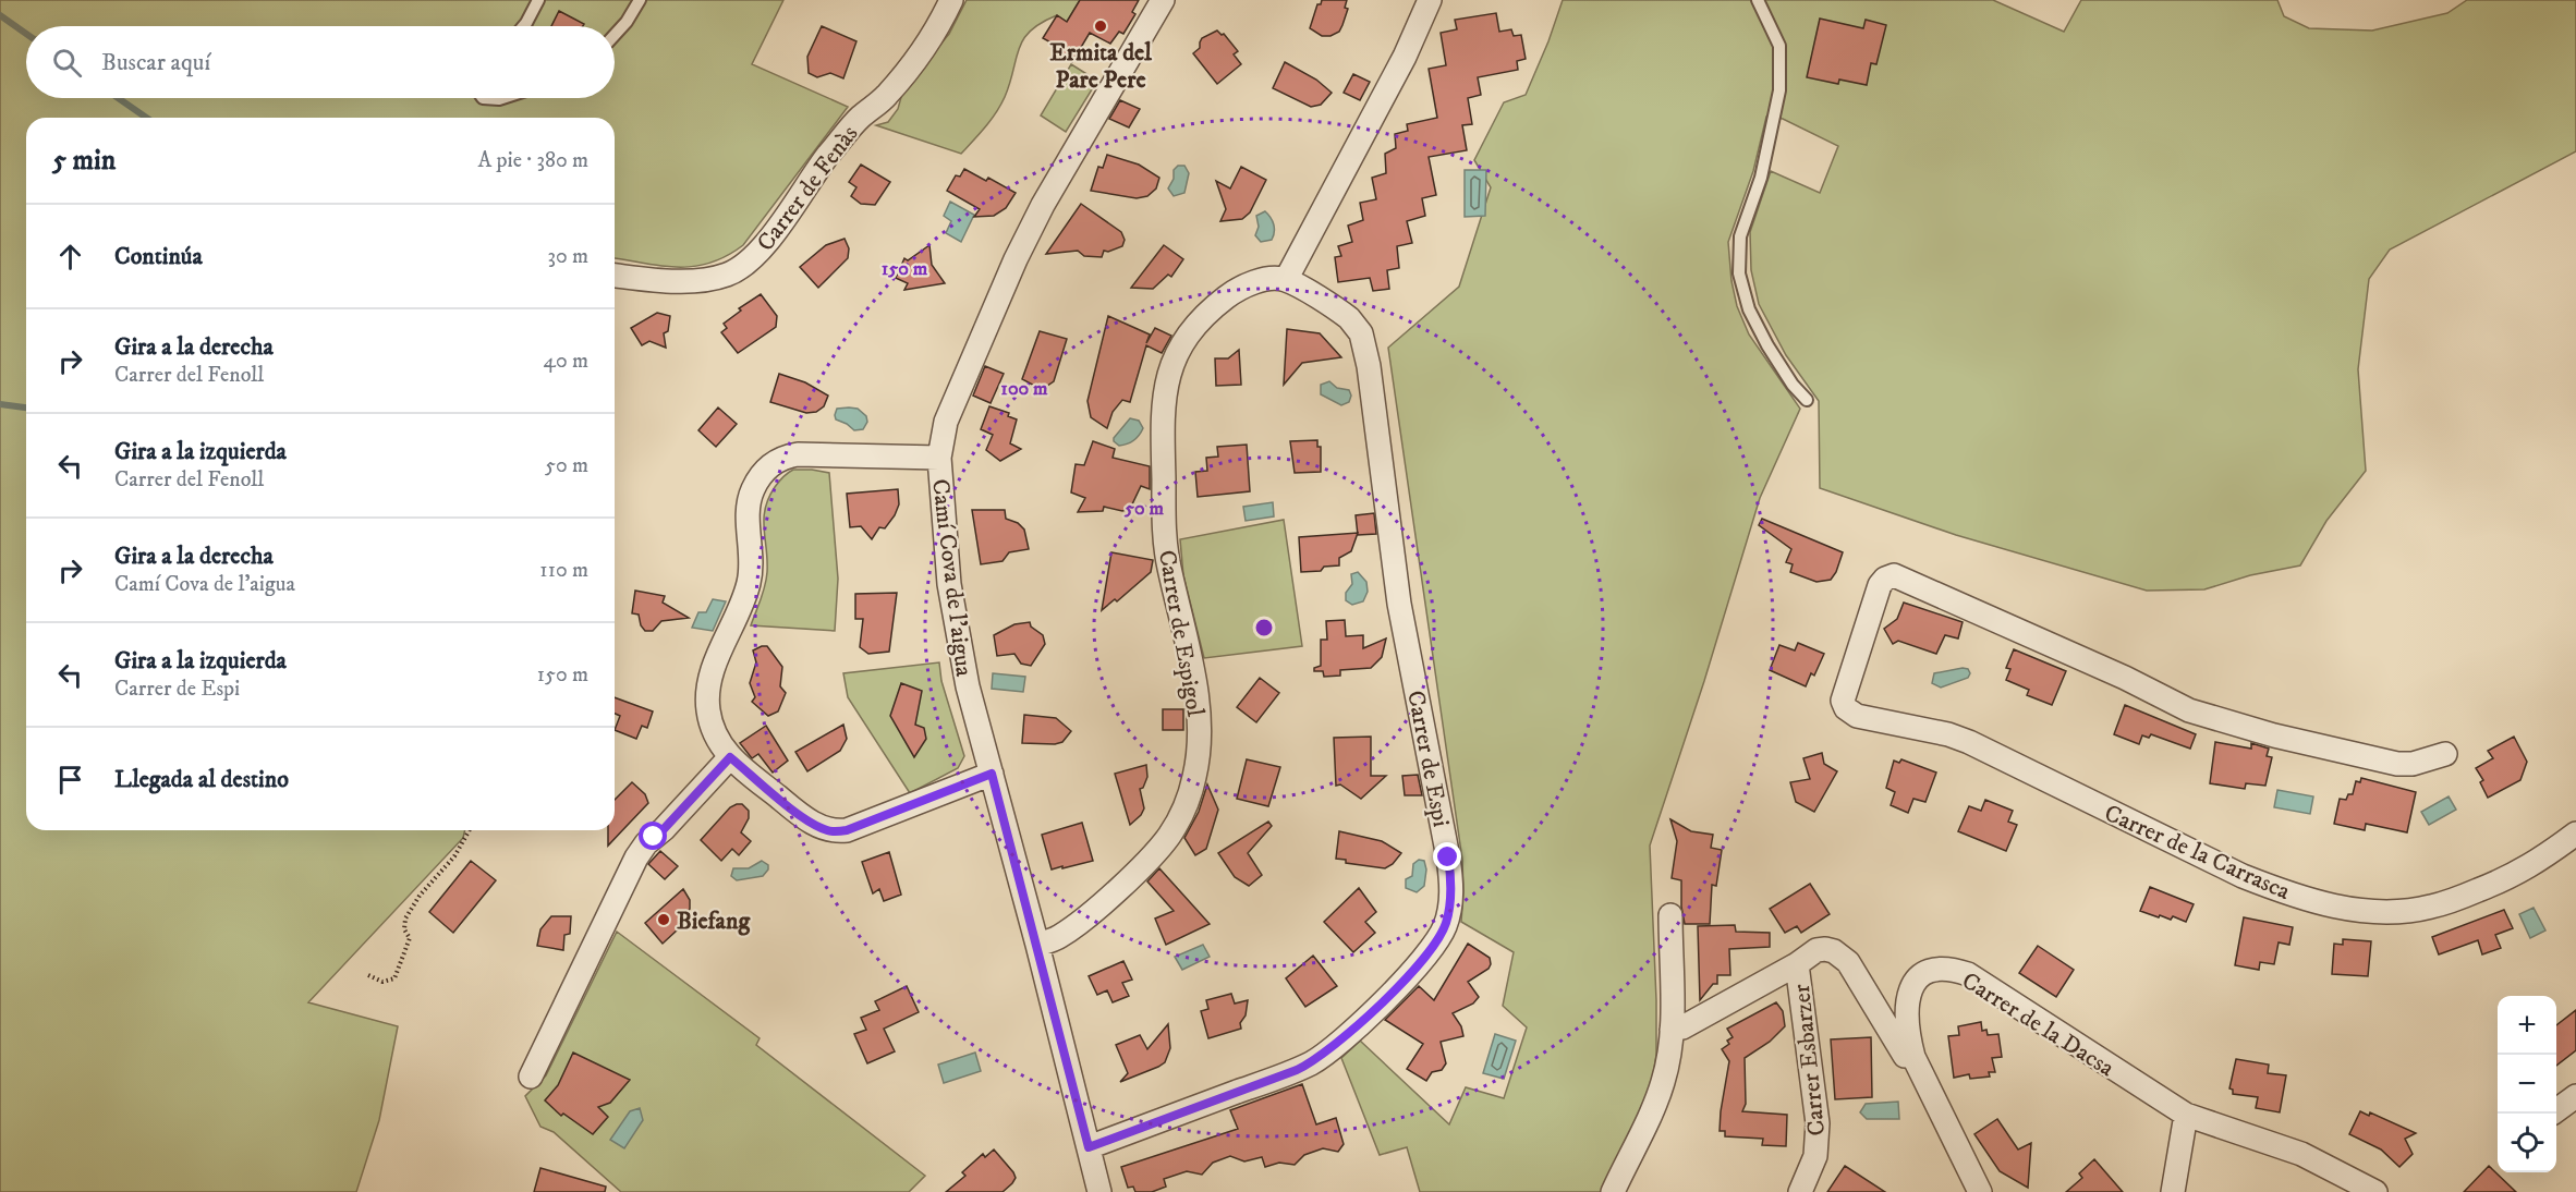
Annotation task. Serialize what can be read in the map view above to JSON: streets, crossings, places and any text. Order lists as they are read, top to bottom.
{
  "streets": {
    "street": [
      "Carrer de Fenàs",
      "Camí Cova de l'aigua",
      "Carrer de Espigol",
      "Carrer de Espi",
      "Carrer de la Carrasca",
      "Carrer de la Dacsa",
      "Carrer Esbarzer"
    ]
  },
  "crossings": [
    ["Camí Cova de l'aigua", "Carrer de Espigol"],
    ["Camí Cova de l'aigua", "Carrer de Espi"],
    ["Carrer de Espigol", "Carrer de Espi"],
    ["Carrer de la Dacsa", "Carrer Esbarzer"]
  ],
  "places": ["Ermita del Pare Pere", "Biefang"],
  "page": {
    "search": "Buscar aquí",
    "heading": ["5 min", "A pie · 380 m"],
    "list": [
      ["Continúa", "30 m"],
      ["Gira a la derecha", "Carrer del Fenoll", "40 m"],
      ["Gira a la izquierda", "Carrer del Fenoll", "50 m"],
      ["Gira a la derecha", "Camí Cova de l'aigua", "110 m"],
      ["Gira a la izquierda", "Carrer de Espi", "150 m"],
      "Llegada al destino"
    ],
    "map_buttons": ["+", "−"]
  },
  "rings": ["150 m", "100 m", "50 m"]
}
